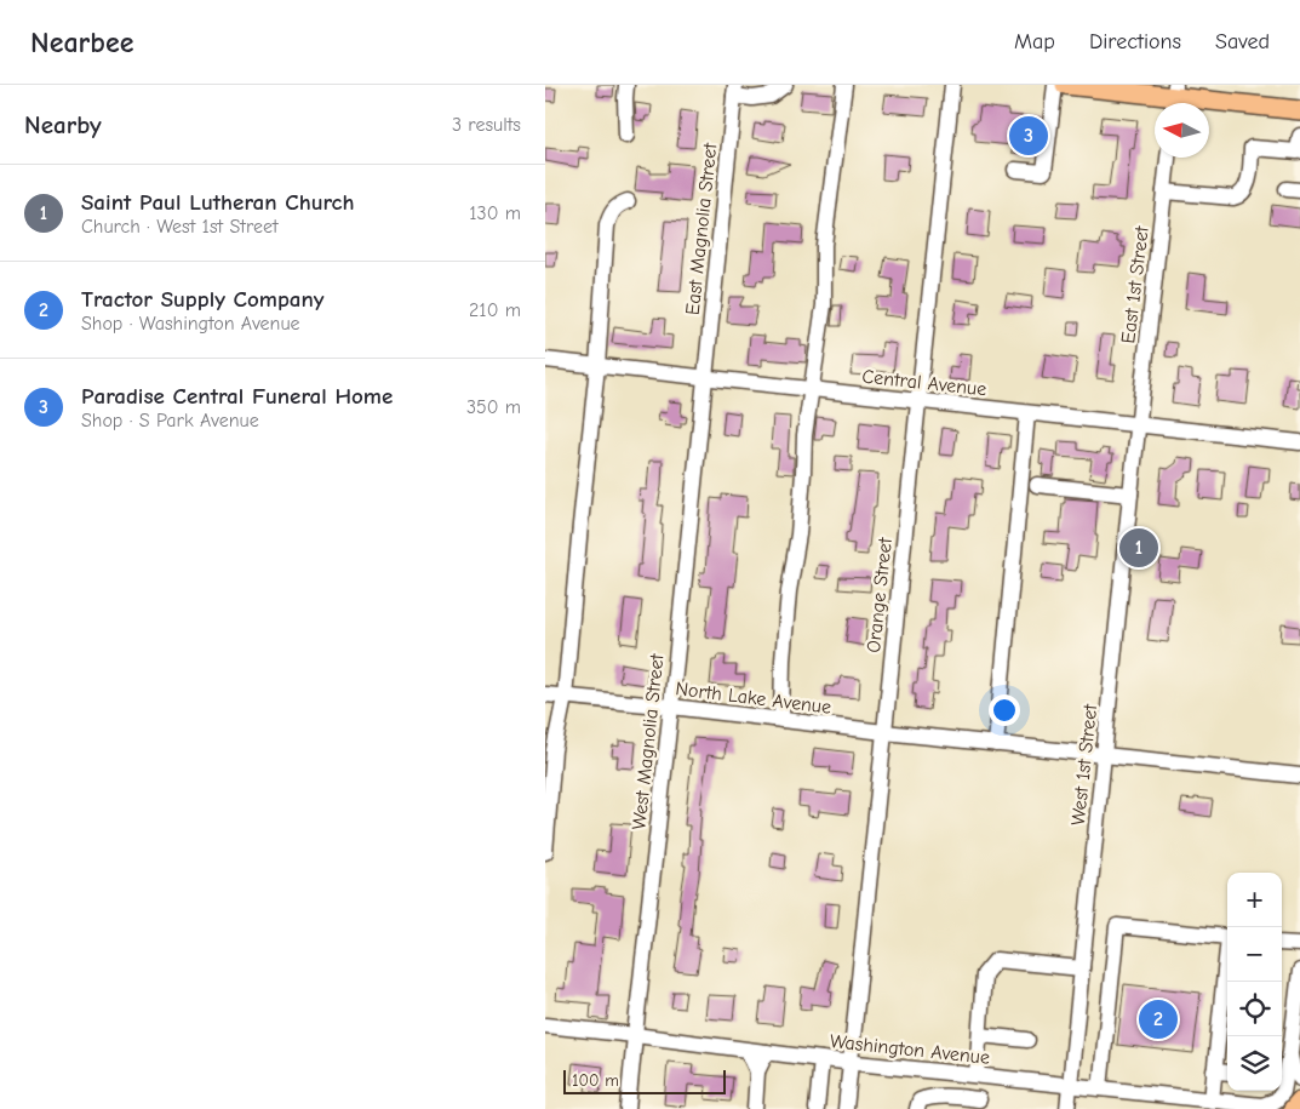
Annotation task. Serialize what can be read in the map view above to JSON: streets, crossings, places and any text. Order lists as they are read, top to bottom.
{
  "streets": {
    "street": [
      "East Magnolia Street",
      "East 1st Street",
      "Central Avenue",
      "Orange Street",
      "North Lake Avenue",
      "West Magnolia Street",
      "West 1st Street",
      "Washington Avenue"
    ]
  },
  "crossings": [
    ["East Magnolia Street", "Central Avenue"],
    ["East Magnolia Street", "West Magnolia Street"],
    ["East 1st Street", "Central Avenue"],
    ["East 1st Street", "West 1st Street"],
    ["Central Avenue", "Orange Street"],
    ["Central Avenue", "West Magnolia Street"],
    ["Central Avenue", "West 1st Street"],
    ["Orange Street", "North Lake Avenue"],
    ["Orange Street", "Washington Avenue"],
    ["North Lake Avenue", "West Magnolia Street"],
    ["North Lake Avenue", "West 1st Street"],
    ["West Magnolia Street", "Washington Avenue"],
    ["West 1st Street", "Washington Avenue"]
  ],
  "scale_bar": "100 m",
  "north": "left",
  "page": {
    "header": "Nearbee",
    "nav": ["Map", "Directions", "Saved"],
    "heading": ["Nearby", "3 results"],
    "pins": ["3", "1", "2"],
    "list": [
      {
        "mark": "1",
        "name": "Saint Paul Lutheran Church",
        "note": "Church · West 1st Street",
        "value": "130 m"
      },
      {
        "mark": "2",
        "name": "Tractor Supply Company",
        "note": "Shop · Washington Avenue",
        "value": "210 m"
      },
      {
        "mark": "3",
        "name": "Paradise Central Funeral Home",
        "note": "Shop · S Park Avenue",
        "value": "350 m"
      }
    ],
    "map_buttons": ["+", "−"],
    "scale": "100 m"
  }
}
